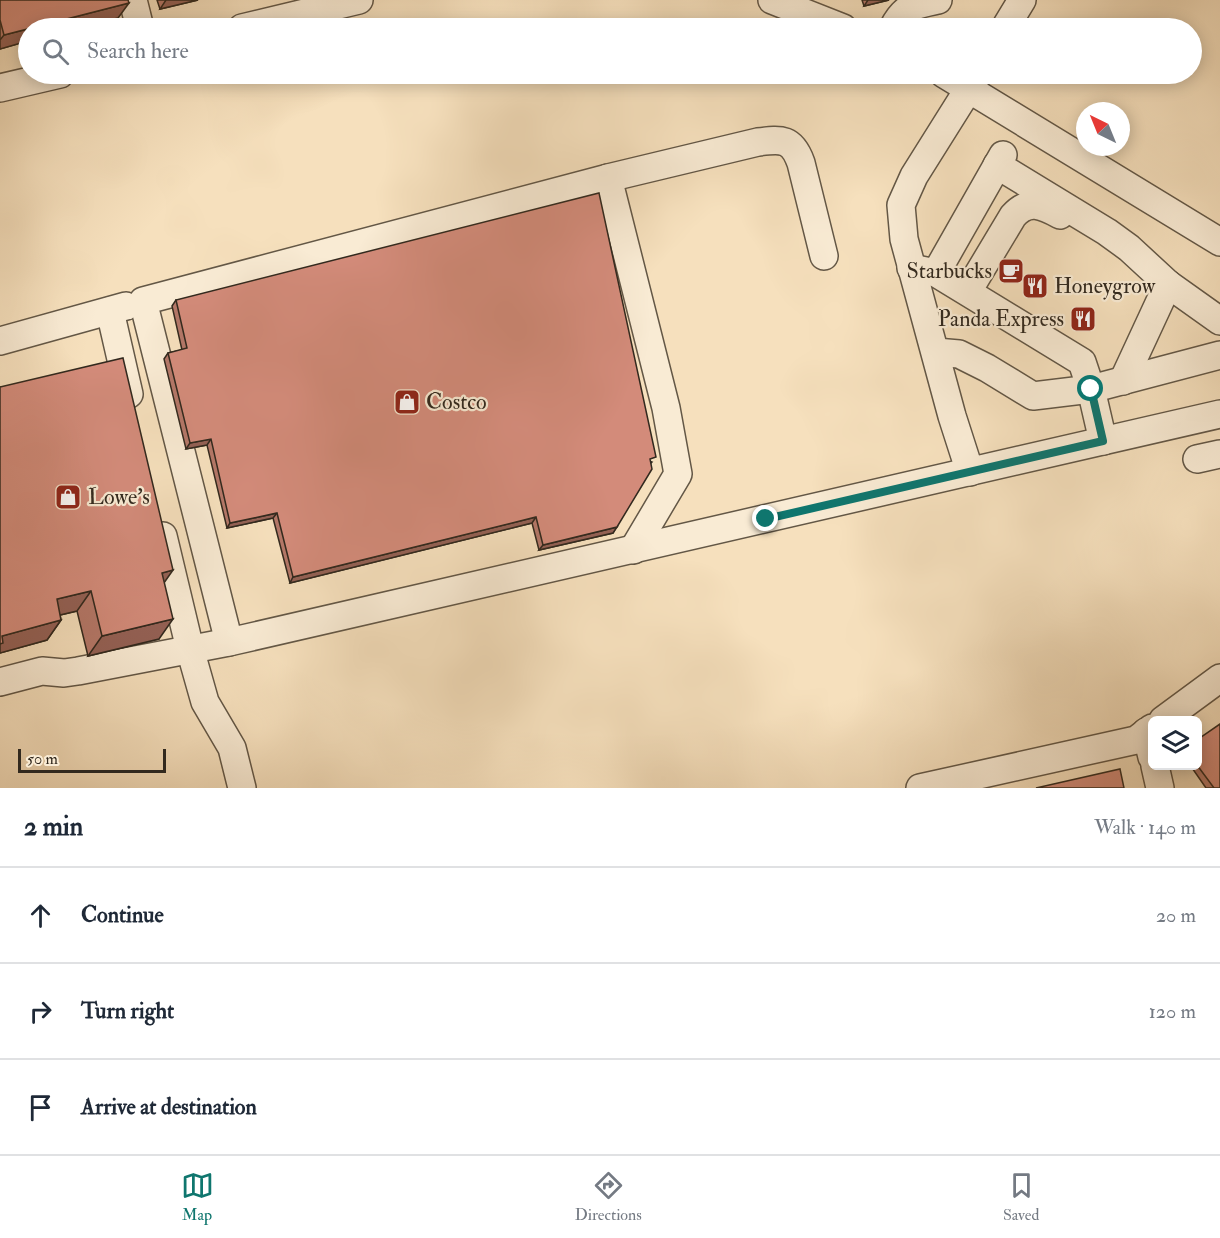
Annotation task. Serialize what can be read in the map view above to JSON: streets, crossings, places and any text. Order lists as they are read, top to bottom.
{
  "places": {
    "cafe": ["Starbucks"],
    "restaurant": ["Honeygrow", "Panda Express"],
    "shop": ["Costco", "Lowe's"]
  },
  "scale_bar": "50 m",
  "north": "top left",
  "page": {
    "search": "Search here",
    "scale": "50 m",
    "heading": ["2 min", "Walk · 140 m"],
    "list": [
      ["Continue", "20 m"],
      ["Turn right", "120 m"],
      "Arrive at destination"
    ],
    "nav": ["Map", "Directions", "Saved"]
  }
}
